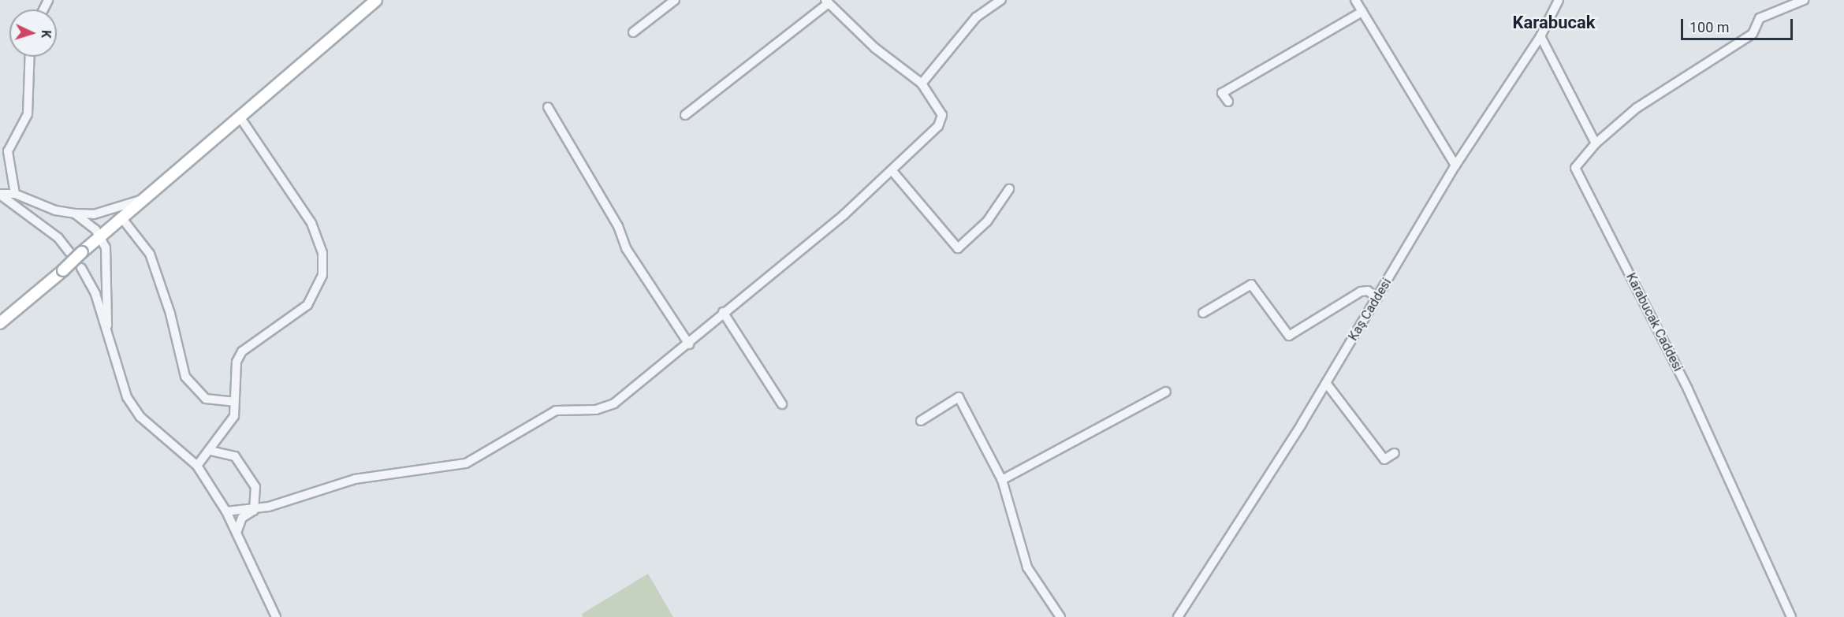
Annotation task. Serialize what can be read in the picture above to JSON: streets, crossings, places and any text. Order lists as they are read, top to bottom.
{
  "streets": {
    "street": ["Kaş Caddesi", "Karabucak Caddesi"]
  },
  "districts": ["Karabucak"],
  "scale_bar": "100 m",
  "north": "right"
}
